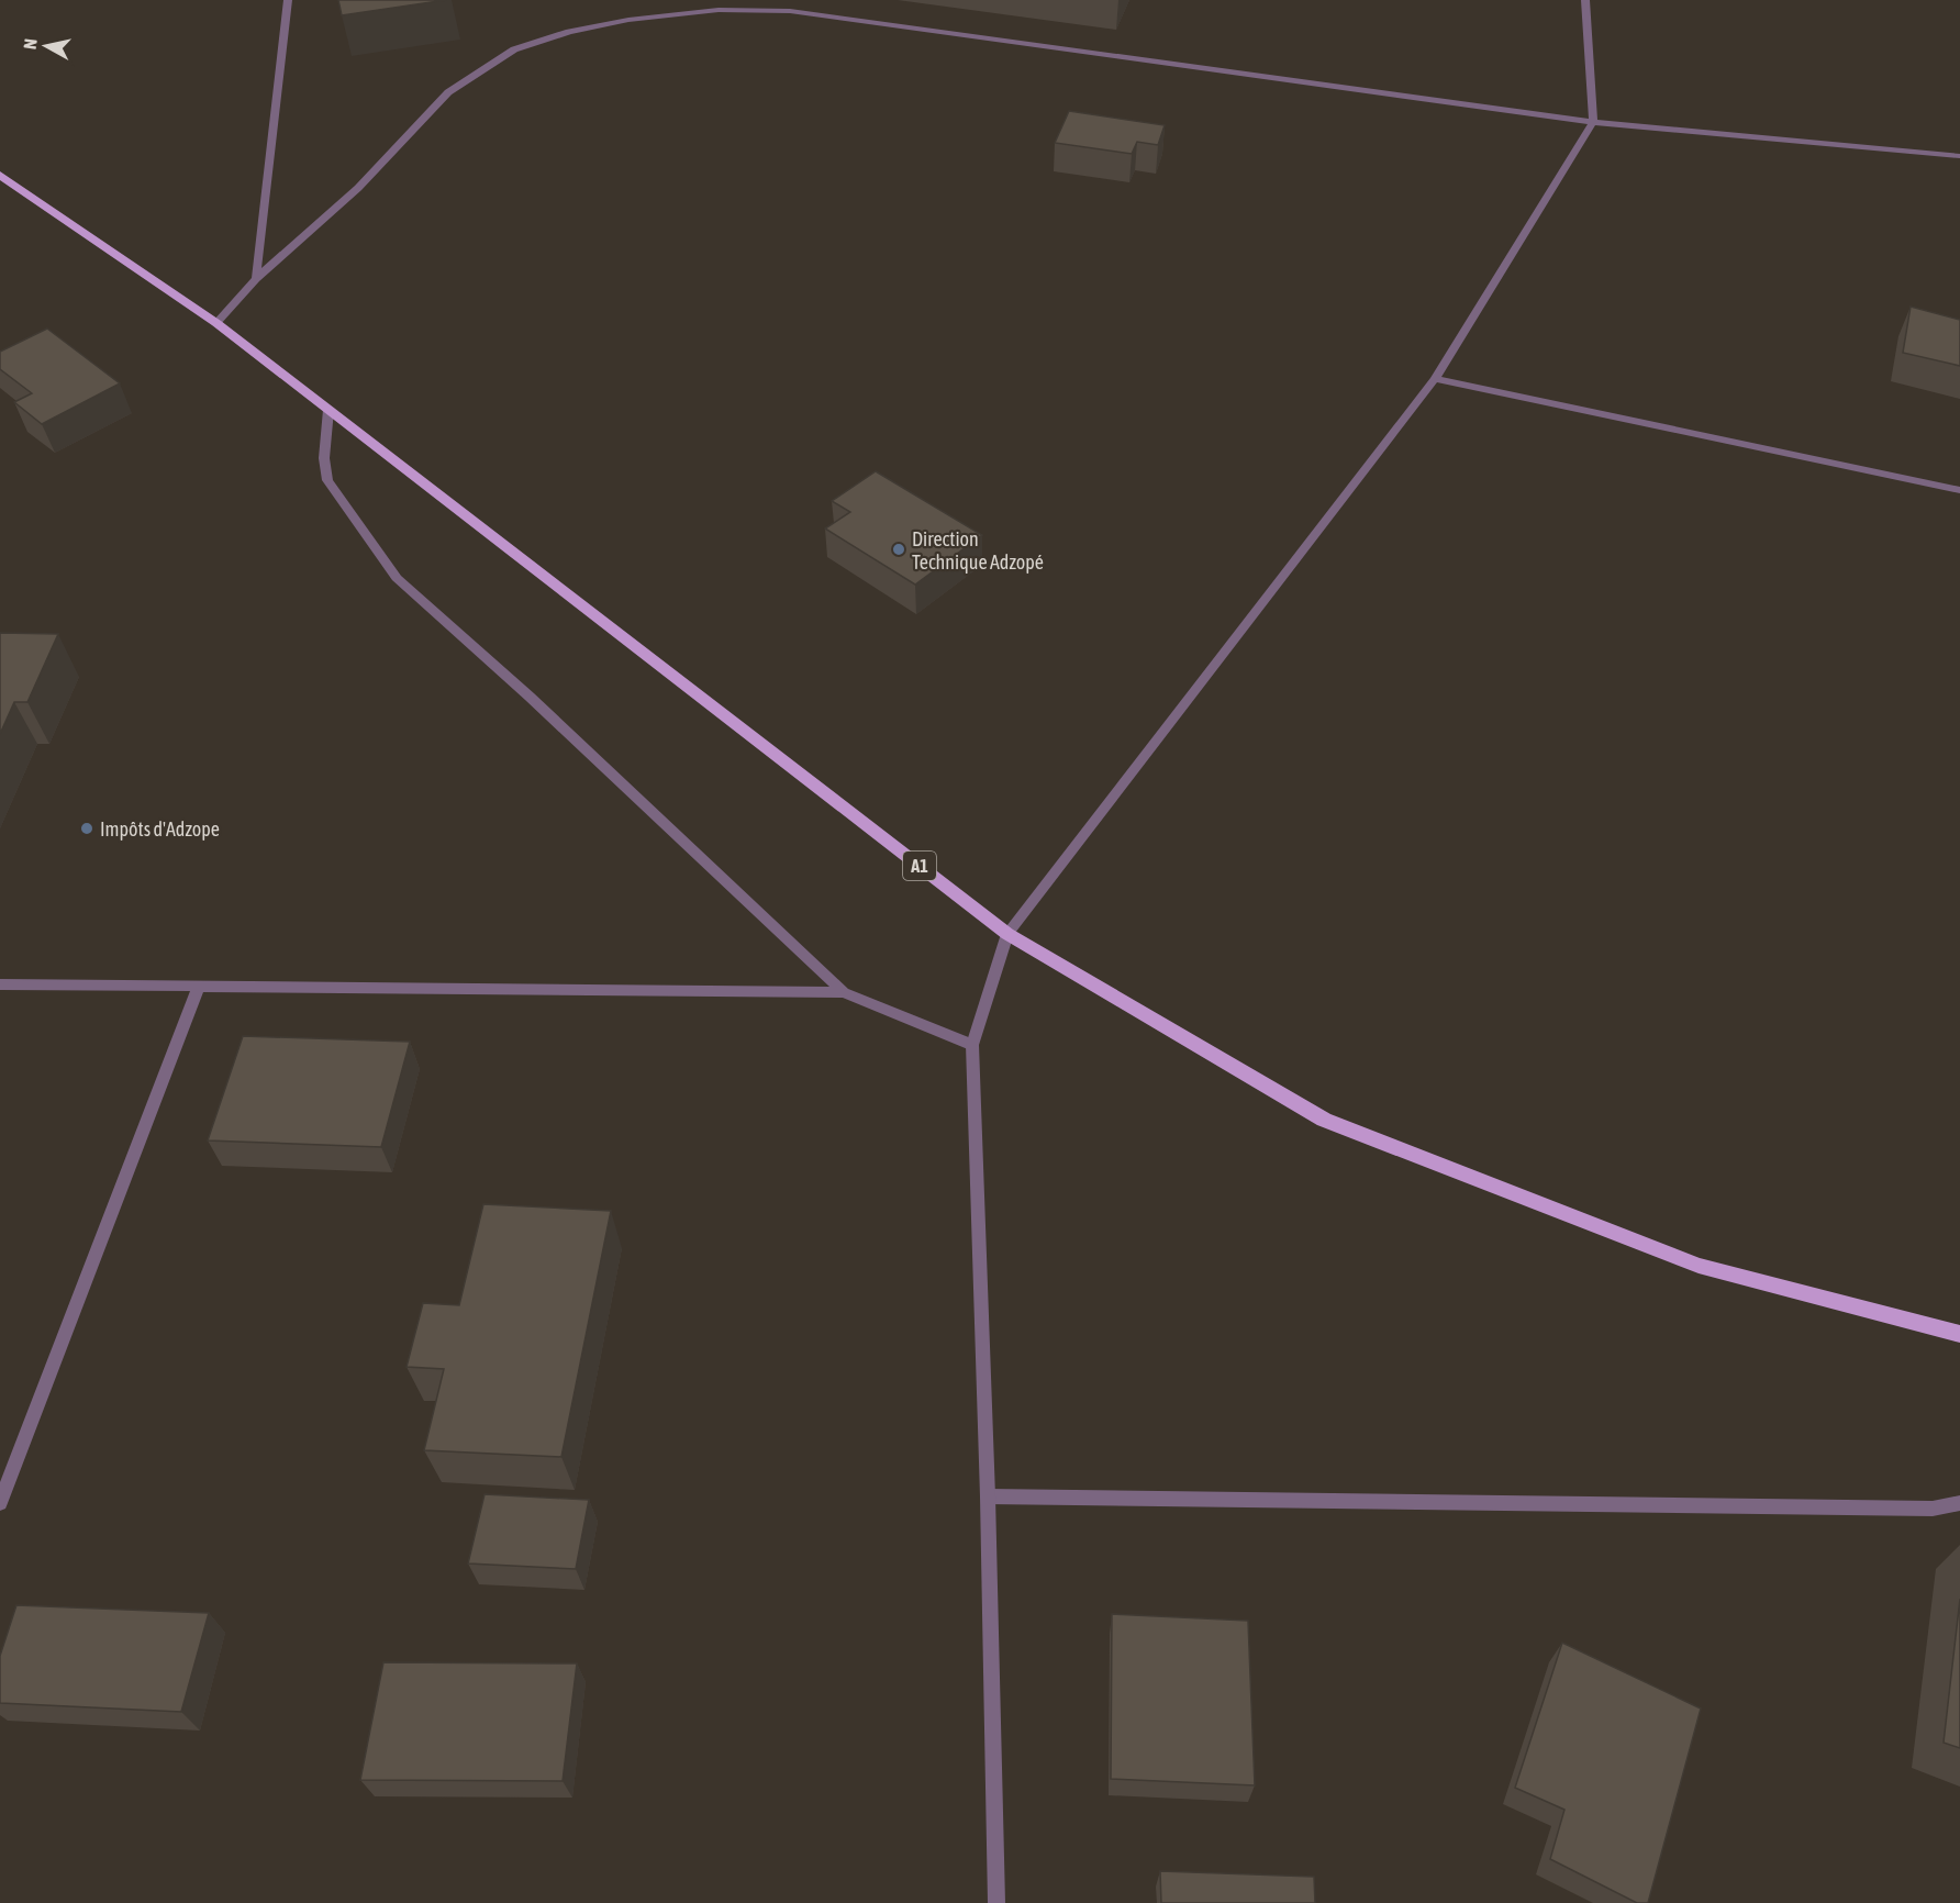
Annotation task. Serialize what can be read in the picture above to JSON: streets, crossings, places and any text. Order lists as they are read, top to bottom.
{
  "streets": {
    "main road": ["A1"]
  },
  "places": ["Direction Technique Adzopé", "Impôts d'Adzope"],
  "north": "left"
}
